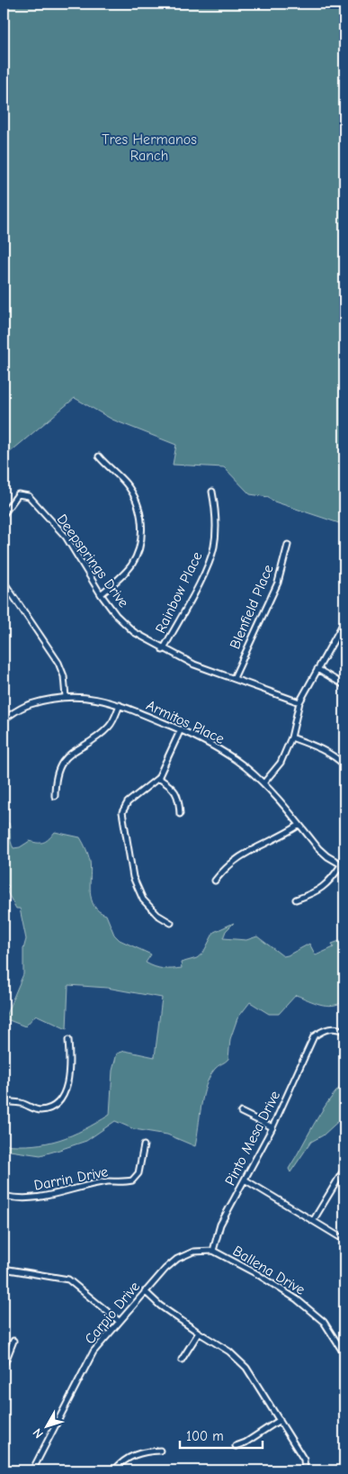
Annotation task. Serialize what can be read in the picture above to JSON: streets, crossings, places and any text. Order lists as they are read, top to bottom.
{
  "streets": {
    "street": [
      "Deepsprings Drive",
      "Rainbow Place",
      "Blenfield Place",
      "Armitos Place",
      "Pinto Mesa Drive",
      "Darrin Drive",
      "Ballena Drive",
      "Carpio Drive"
    ]
  },
  "crossings": [
    ["Deepsprings Drive", "Rainbow Place"],
    ["Deepsprings Drive", "Blenfield Place"],
    ["Pinto Mesa Drive", "Ballena Drive"],
    ["Pinto Mesa Drive", "Carpio Drive"],
    ["Ballena Drive", "Carpio Drive"]
  ],
  "parks": ["Tres Hermanos Ranch"],
  "scale_bar": "100 m",
  "north": "bottom left"
}
